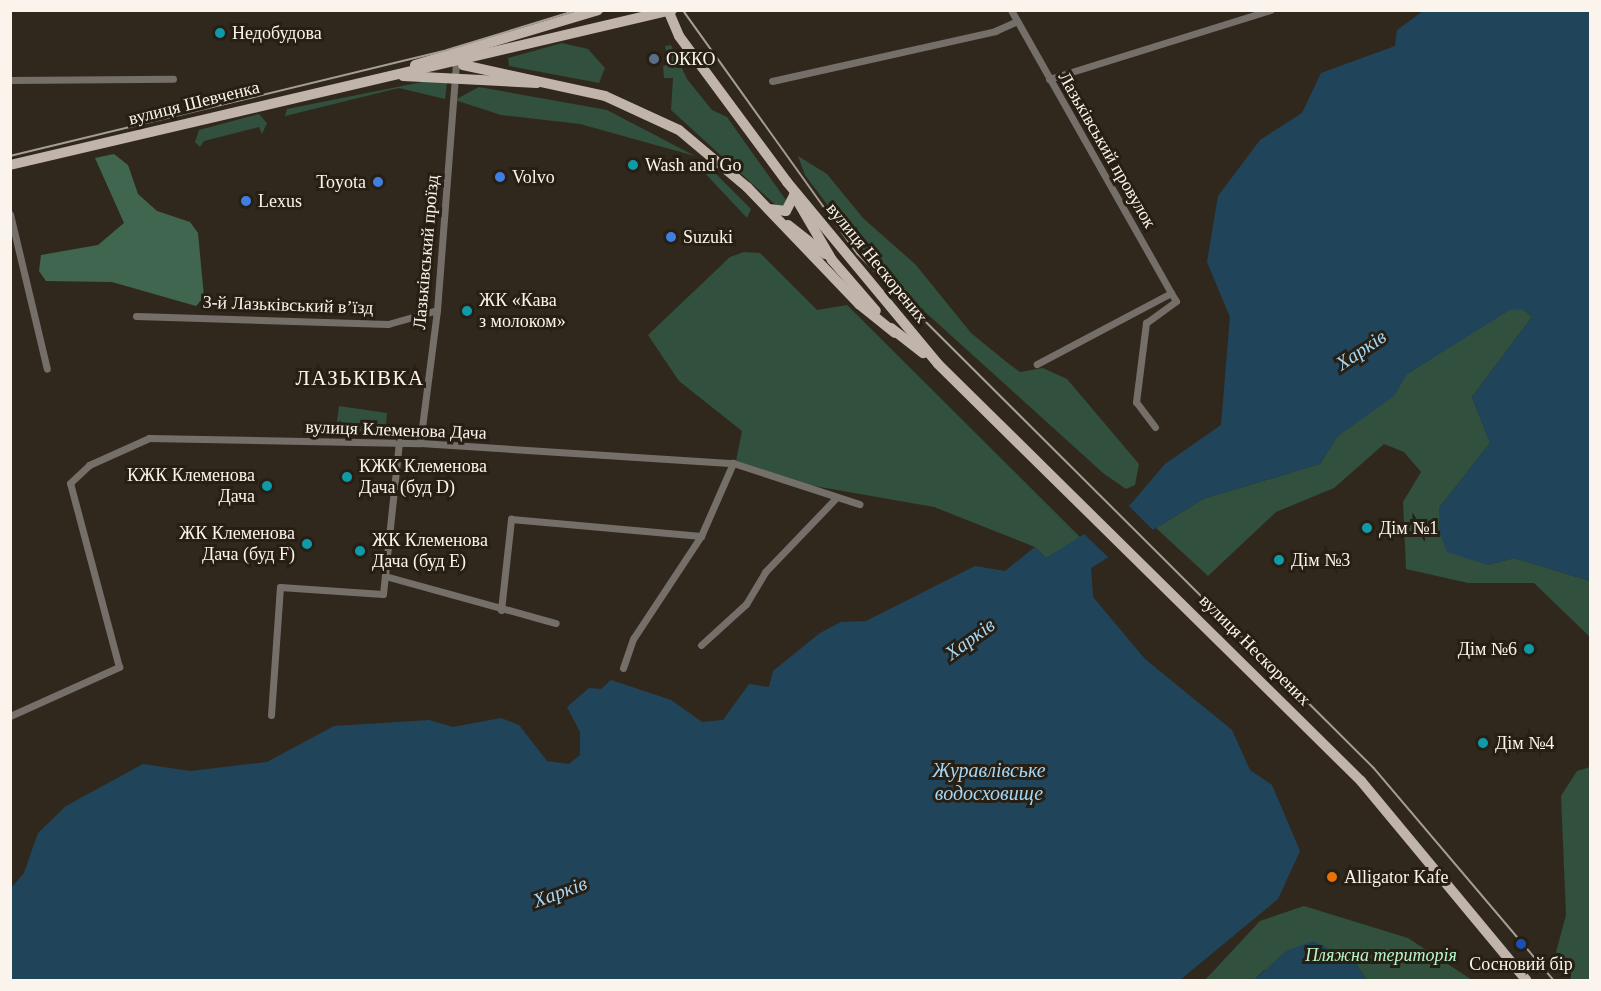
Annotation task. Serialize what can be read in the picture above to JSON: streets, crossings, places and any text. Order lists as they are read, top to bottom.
{
  "streets": {
    "main road": ["вулиця Шевченка", "вулиця Нескорених"],
    "street": [
      "Лазьківський провулок",
      "Лазьківський проїзд",
      "3-й Лазьківський в’їзд",
      "вулиця Клеменова Дача"
    ]
  },
  "crossings": [
    ["вулиця Шевченка", "Лазьківський проїзд"],
    ["вулиця Шевченка", "вулиця Нескорених"],
    ["Лазьківський проїзд", "3-й Лазьківський в’їзд"],
    ["Лазьківський проїзд", "вулиця Клеменова Дача"]
  ],
  "districts": ["ЛАЗЬКІВКА"],
  "water": ["Харків", "Журавлівське водосховище"],
  "parks": ["Пляжна територія"],
  "places": [
    "Недобудова",
    "ОККО",
    "Wash and Go",
    "Volvo",
    "Toyota",
    "Lexus",
    "Suzuki",
    "ЖК «Кава з молоком»",
    "КЖК Клеменова Дача (буд D)",
    "КЖК Клеменова Дача",
    "Дім №1",
    "ЖК Клеменова Дача (буд F)",
    "ЖК Клеменова Дача (буд Е)",
    "Дім №3",
    "Дім №6",
    "Дім №4",
    "Alligator Kafe",
    "Сосновий бір"
  ]
}
